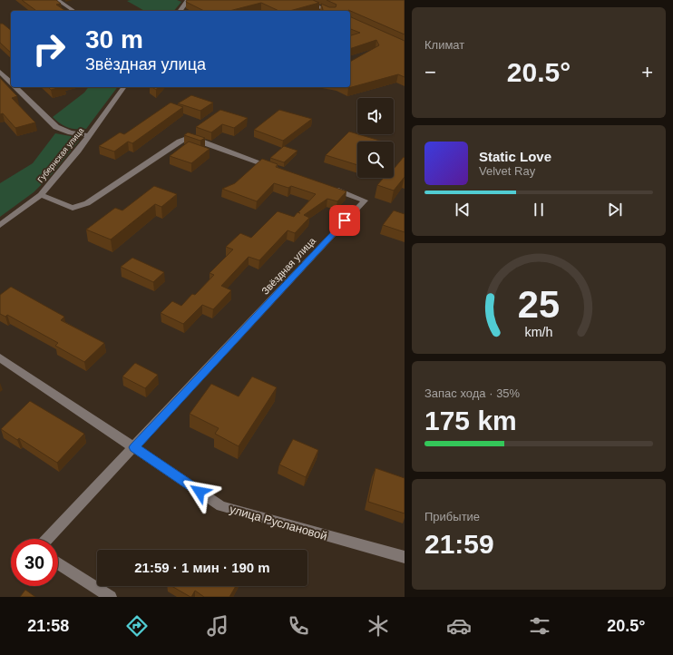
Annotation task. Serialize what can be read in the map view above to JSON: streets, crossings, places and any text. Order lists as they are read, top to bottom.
{
  "streets": {
    "street": ["Губернская улица", "Звёздная улица", "улица Руслановой"]
  },
  "crossings": [
    ["Звёздная улица", "улица Руслановой"]
  ],
  "page": {
    "tile": [
      "Климат",
      ["Запас хода · 35%", "175 km"],
      ["Прибытие", "21:59"]
    ],
    "turn": ["30 m", "Звёздная улица"],
    "heat": ["−", "20.5°", "+"],
    "song": ["Static Love", "Velvet Ray"],
    "limit": "30",
    "trip": "21:59 · 1 мин · 190 m",
    "tabs": ["21:58", "20.5°"],
    "gauge": ["25", "km/h"]
  }
}
